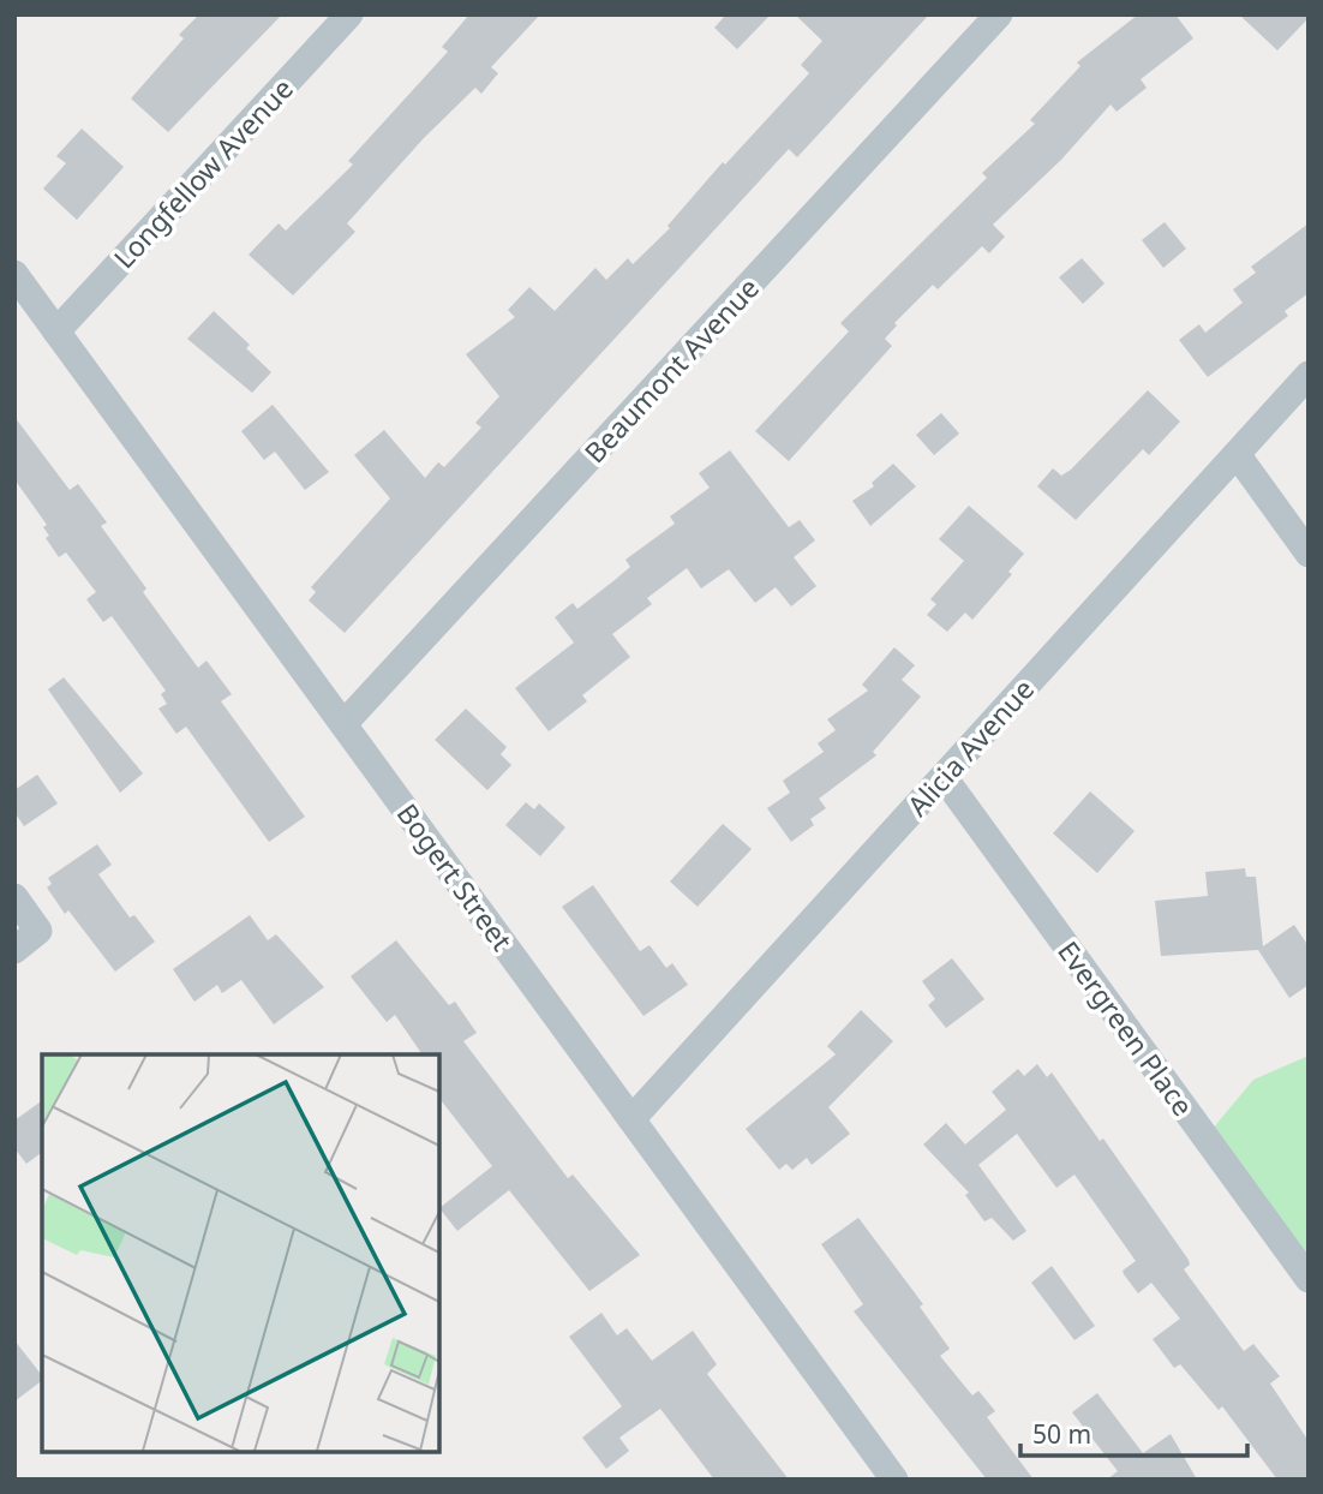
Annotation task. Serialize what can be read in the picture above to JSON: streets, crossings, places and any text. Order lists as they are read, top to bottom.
{
  "streets": {
    "street": [
      "Longfellow Avenue",
      "Beaumont Avenue",
      "Alicia Avenue",
      "Bogert Street",
      "Evergreen Place"
    ]
  },
  "crossings": [
    ["Longfellow Avenue", "Bogert Street"],
    ["Beaumont Avenue", "Bogert Street"],
    ["Alicia Avenue", "Bogert Street"],
    ["Alicia Avenue", "Evergreen Place"]
  ],
  "scale_bar": "50 m"
}
